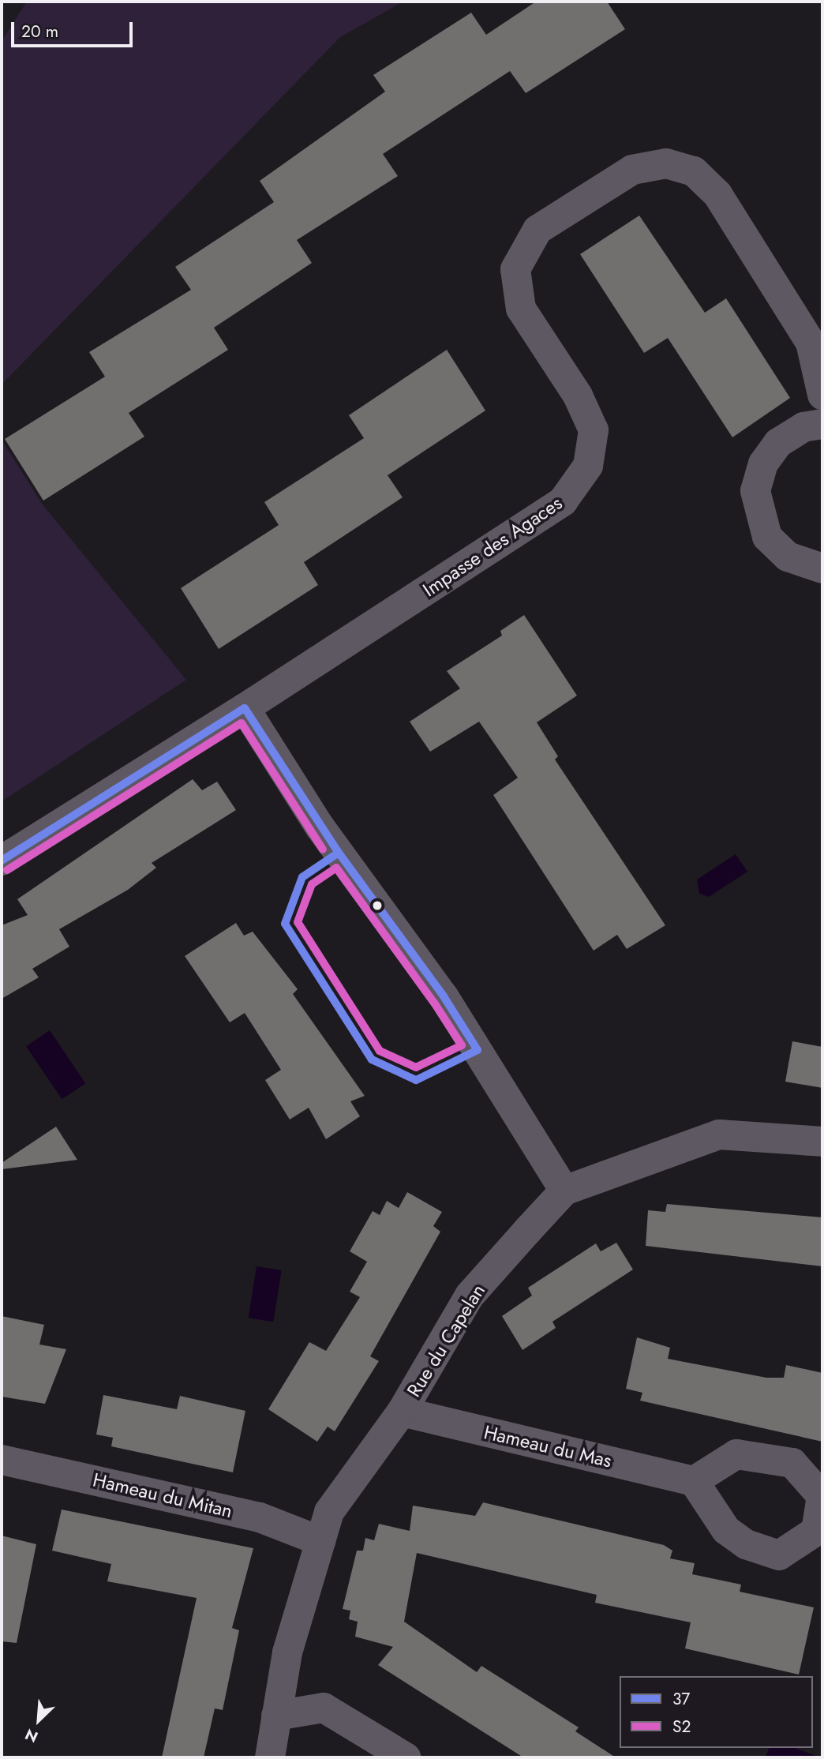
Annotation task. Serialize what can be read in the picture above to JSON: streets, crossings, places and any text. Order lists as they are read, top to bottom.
{
  "streets": {
    "street": [
      "Impasse des Agaces",
      "Rue du Capelan",
      "Hameau du Mas",
      "Hameau du Mitan"
    ]
  },
  "crossings": [
    ["Rue du Capelan", "Hameau du Mas"],
    ["Rue du Capelan", "Hameau du Mitan"]
  ],
  "lines": ["transit line 37", "transit line S2"],
  "legend": ["37", "S2"],
  "scale_bar": "20 m",
  "north": "bottom left"
}
